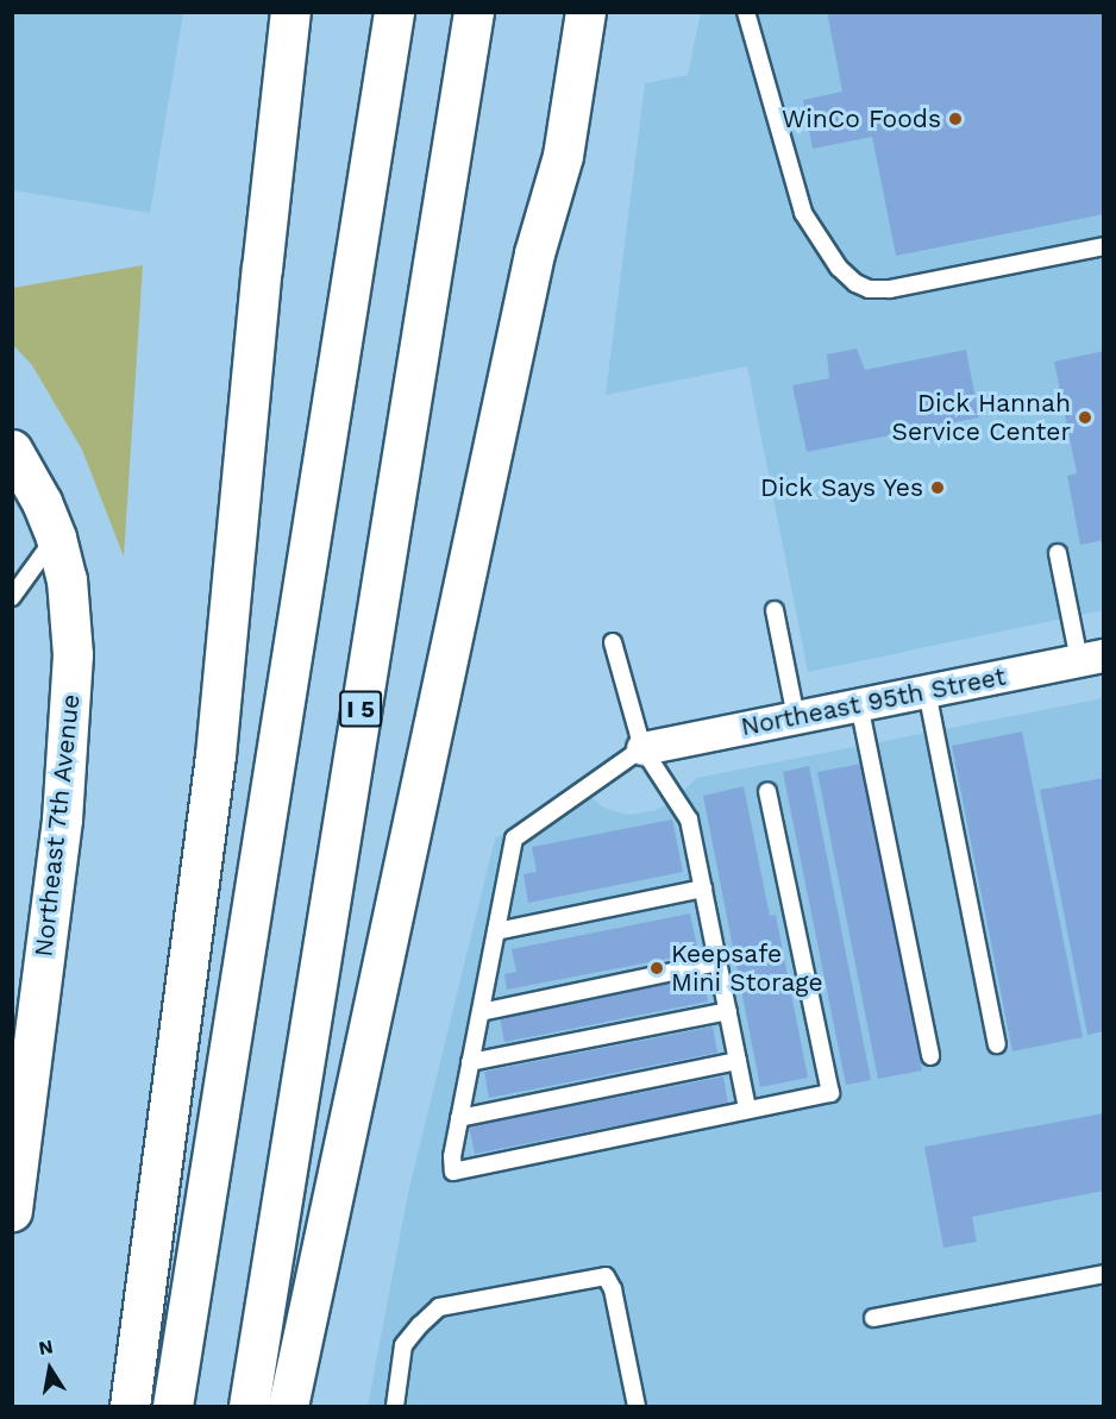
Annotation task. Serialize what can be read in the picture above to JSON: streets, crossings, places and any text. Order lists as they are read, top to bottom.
{
  "streets": {
    "main road": ["I 5", "Northeast 7th Avenue"],
    "street": ["Northeast 95th Street"]
  },
  "places": [
    "WinCo Foods",
    "Dick Hannah Service Center",
    "Dick Says Yes",
    "Keepsafe Mini Storage"
  ],
  "north": "top"
}
